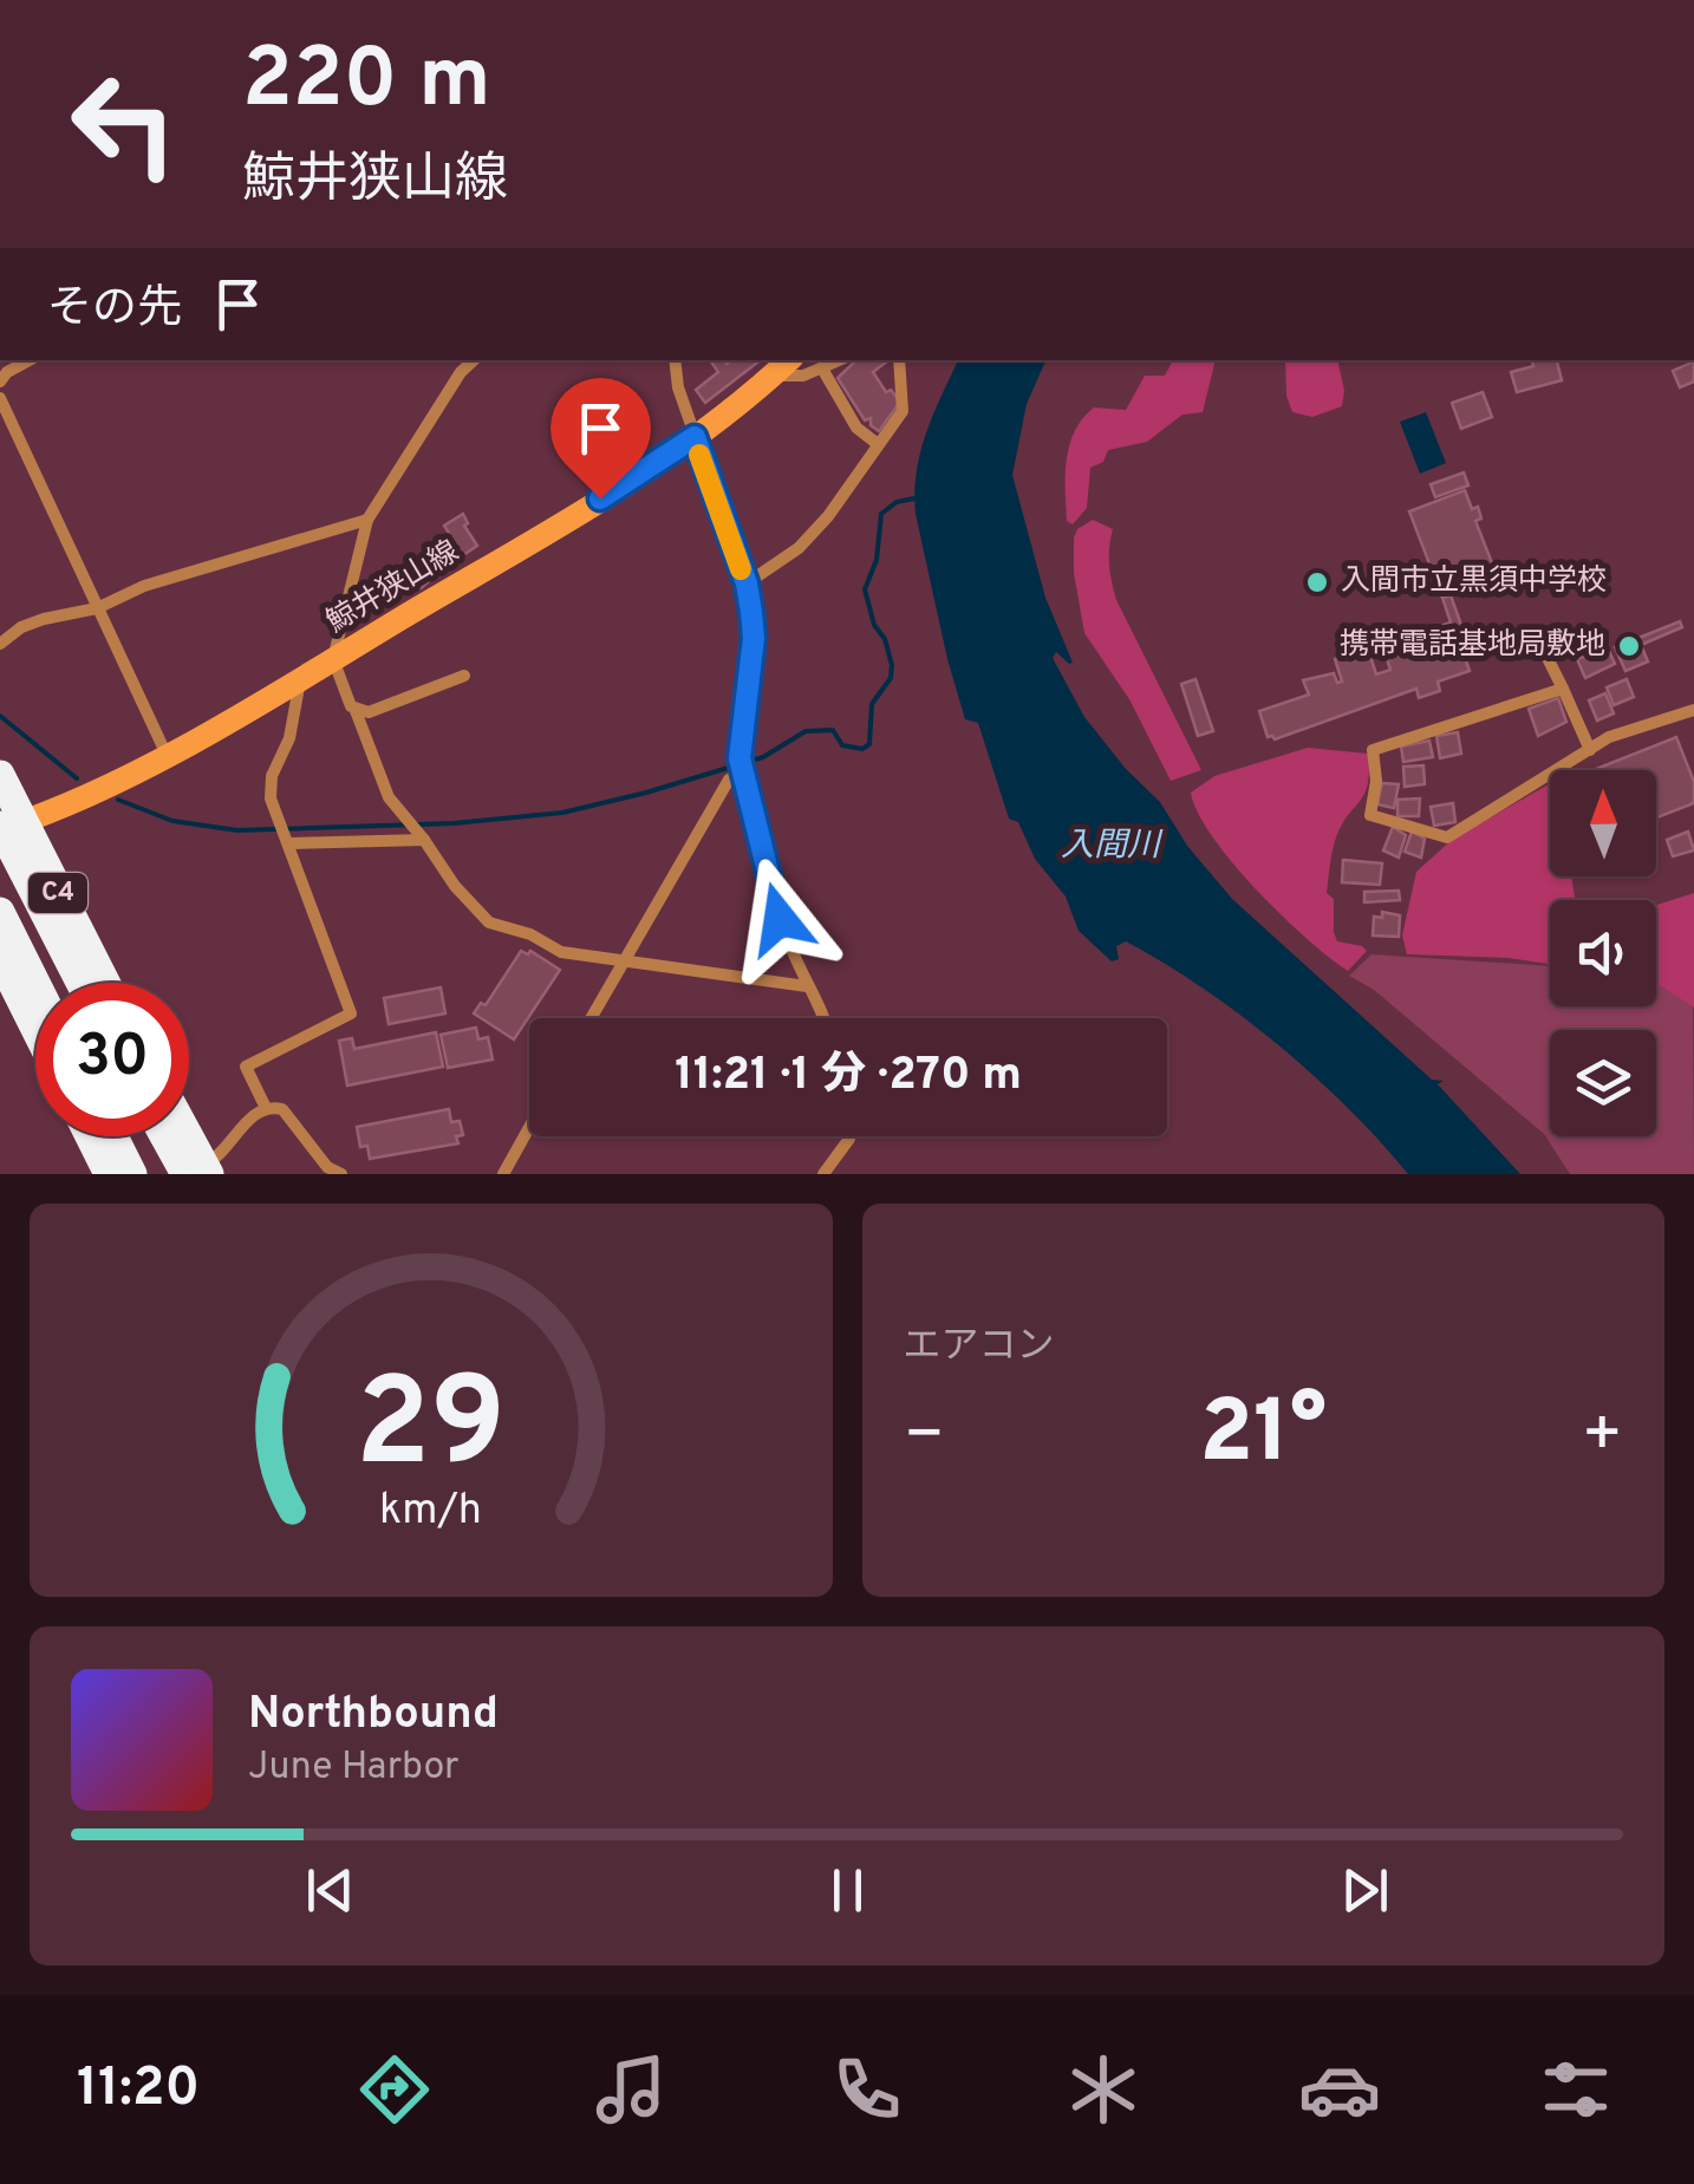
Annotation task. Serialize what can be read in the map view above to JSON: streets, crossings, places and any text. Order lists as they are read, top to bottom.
{
  "streets": {
    "highway": ["C4"],
    "main road": ["鯨井狭山線"]
  },
  "crossings": [
    ["鯨井狭山線", "C4"]
  ],
  "water": ["入間川"],
  "places": ["入間市立黒須中学校", "携帯電話基地局敷地"],
  "north": "top",
  "page": {
    "turn": ["220 m", "鯨井狭山線"],
    "then": "その先",
    "limit": "30",
    "trip": "11:21 · 1 分 · 270 m",
    "tile": "エアコン",
    "heat": ["−", "21°", "+"],
    "song": ["Northbound", "June Harbor"],
    "tabs": "11:20",
    "gauge": ["29", "km/h"]
  }
}
